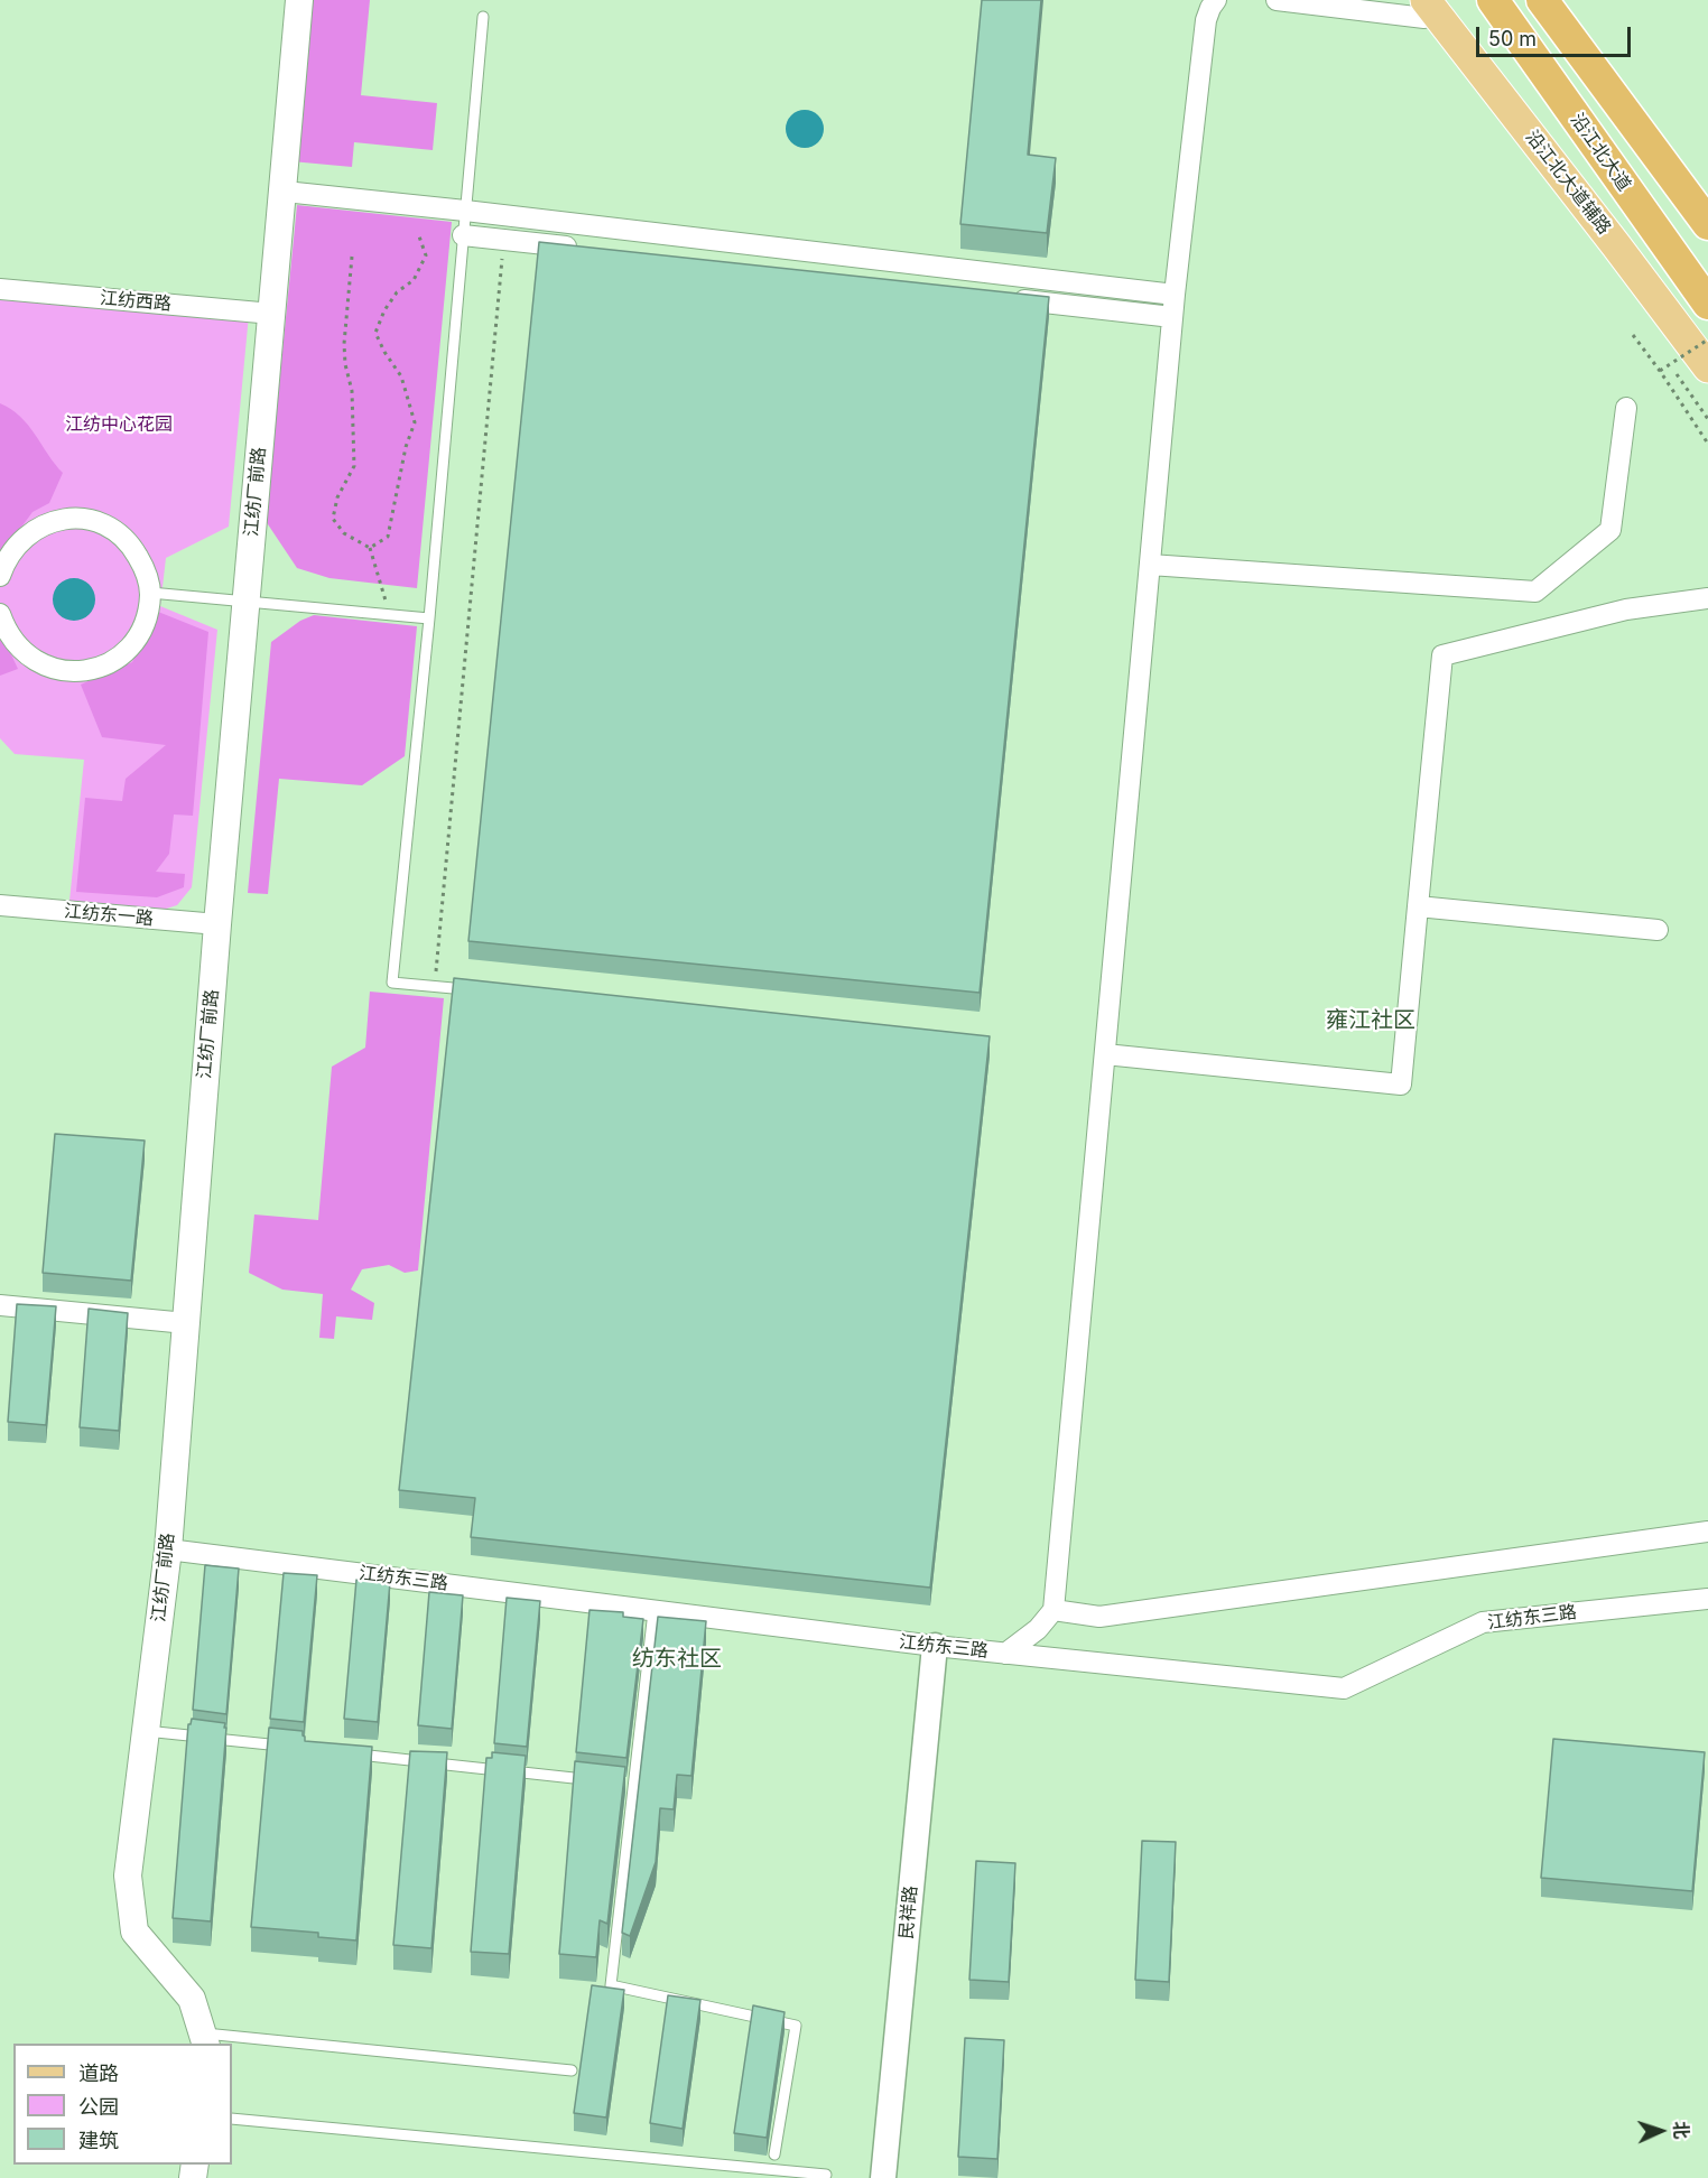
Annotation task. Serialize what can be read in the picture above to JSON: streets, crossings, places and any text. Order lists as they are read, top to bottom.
{
  "streets": {
    "highway": ["沿江北大道"],
    "main road": ["沿江北大道辅路", "江纺厂前路"],
    "street": [
      "江纺西路",
      "江纺东一路",
      "江纺东三路",
      "民祥路"
    ]
  },
  "crossings": [
    ["江纺西路", "江纺厂前路"],
    ["江纺厂前路", "江纺东一路"],
    ["江纺厂前路", "江纺东三路"],
    ["江纺东三路", "民祥路"]
  ],
  "districts": ["雍江社区", "纺东社区"],
  "parks": ["江纺中心花园"],
  "legend": ["道路", "公园", "建筑"],
  "scale_bar": "50 m",
  "north": "right"
}
